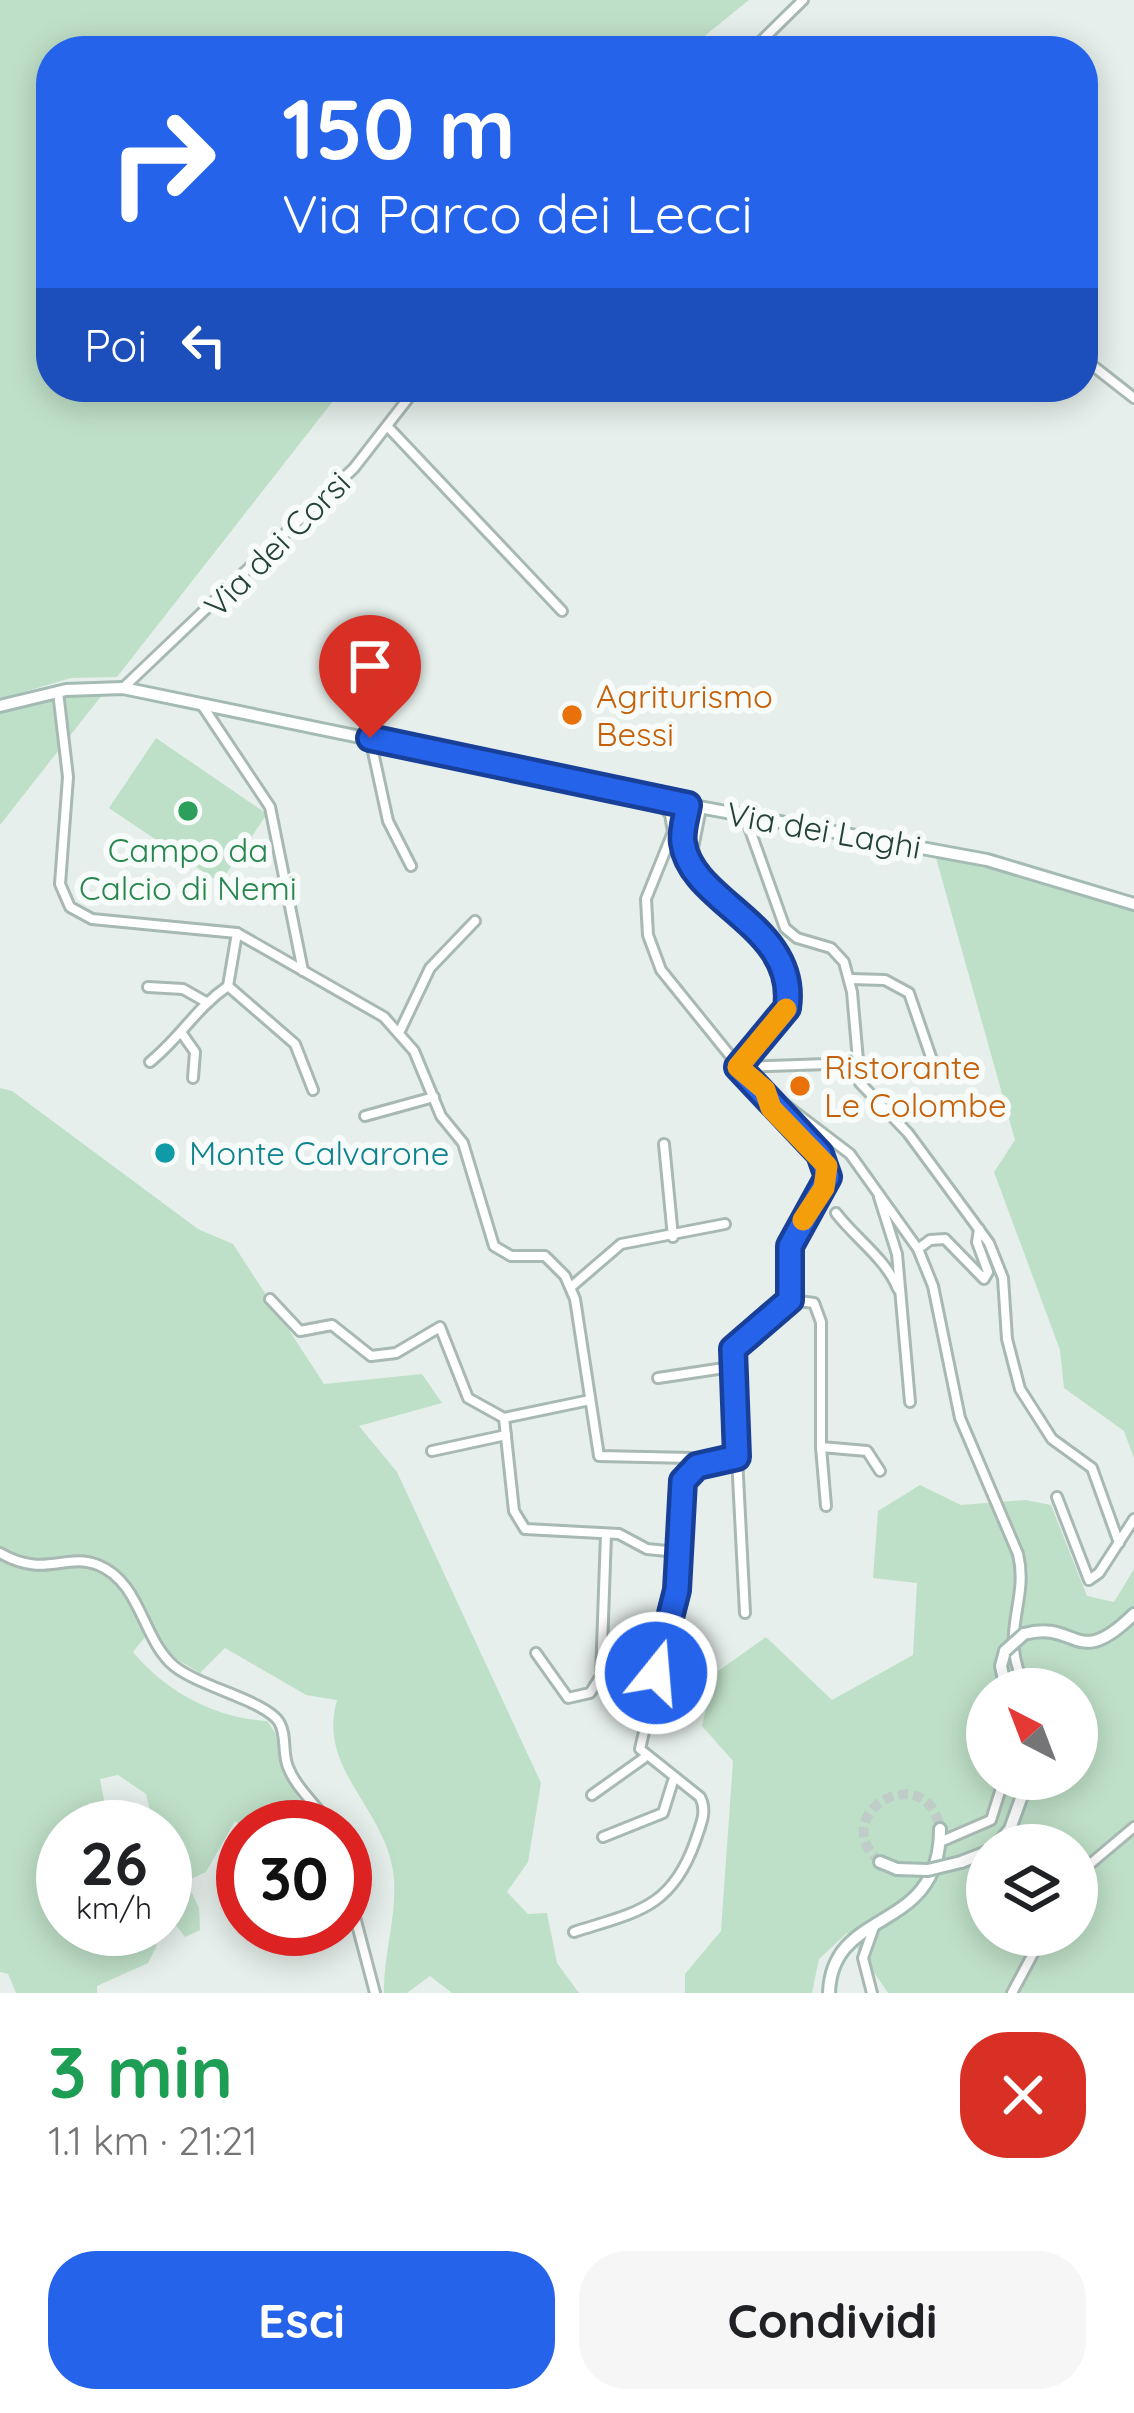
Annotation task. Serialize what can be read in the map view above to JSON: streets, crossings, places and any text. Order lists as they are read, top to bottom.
{
  "streets": {
    "main road": ["Via dei Laghi"],
    "street": ["Via dei Corsi"]
  },
  "crossings": [
    ["Via dei Corsi", "Via dei Laghi"]
  ],
  "places": [
    "Agriturismo Bessi",
    "Campo da Calcio di Nemi",
    "Ristorante Le Colombe",
    "Monte Calvarone"
  ],
  "north": "top left",
  "page": {
    "turn": ["150 m", "Via Parco dei Lecci"],
    "then": "Poi",
    "speed": "26 km/h",
    "limit": "30",
    "heading": ["3 min", "1.1 km · 21:21"],
    "buttons": ["Esci", "Condividi"]
  }
}
